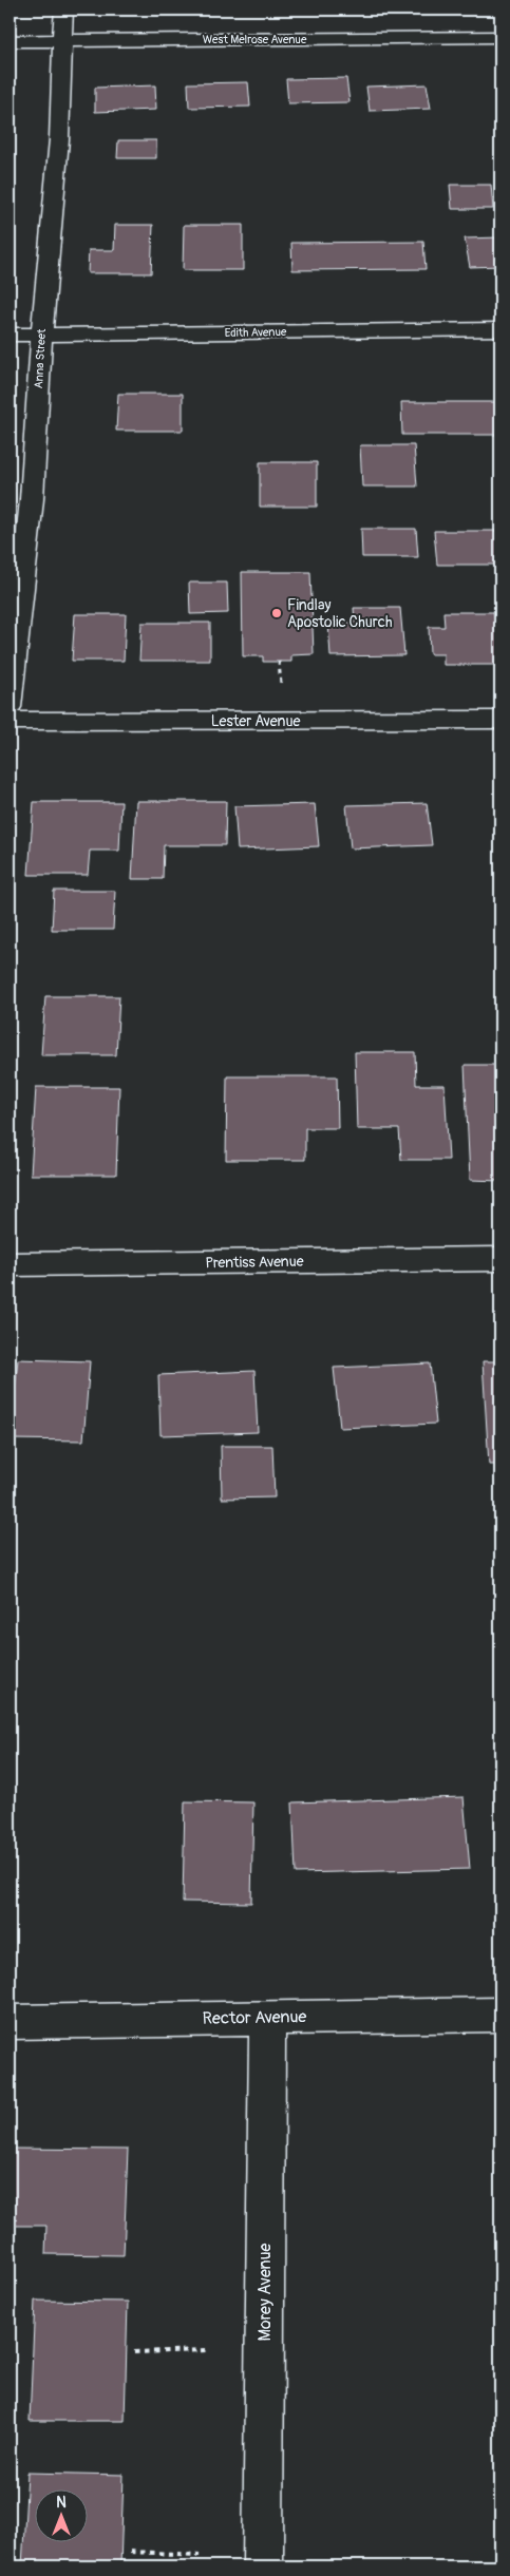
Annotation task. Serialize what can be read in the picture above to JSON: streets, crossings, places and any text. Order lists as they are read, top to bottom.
{
  "streets": {
    "street": [
      "West Melrose Avenue",
      "Edith Avenue",
      "Anna Street",
      "Lester Avenue",
      "Prentiss Avenue",
      "Rector Avenue",
      "Morey Avenue"
    ]
  },
  "crossings": [
    ["West Melrose Avenue", "Anna Street"],
    ["Edith Avenue", "Anna Street"],
    ["Rector Avenue", "Morey Avenue"]
  ],
  "places": ["Findlay Apostolic Church"],
  "north": "top"
}
